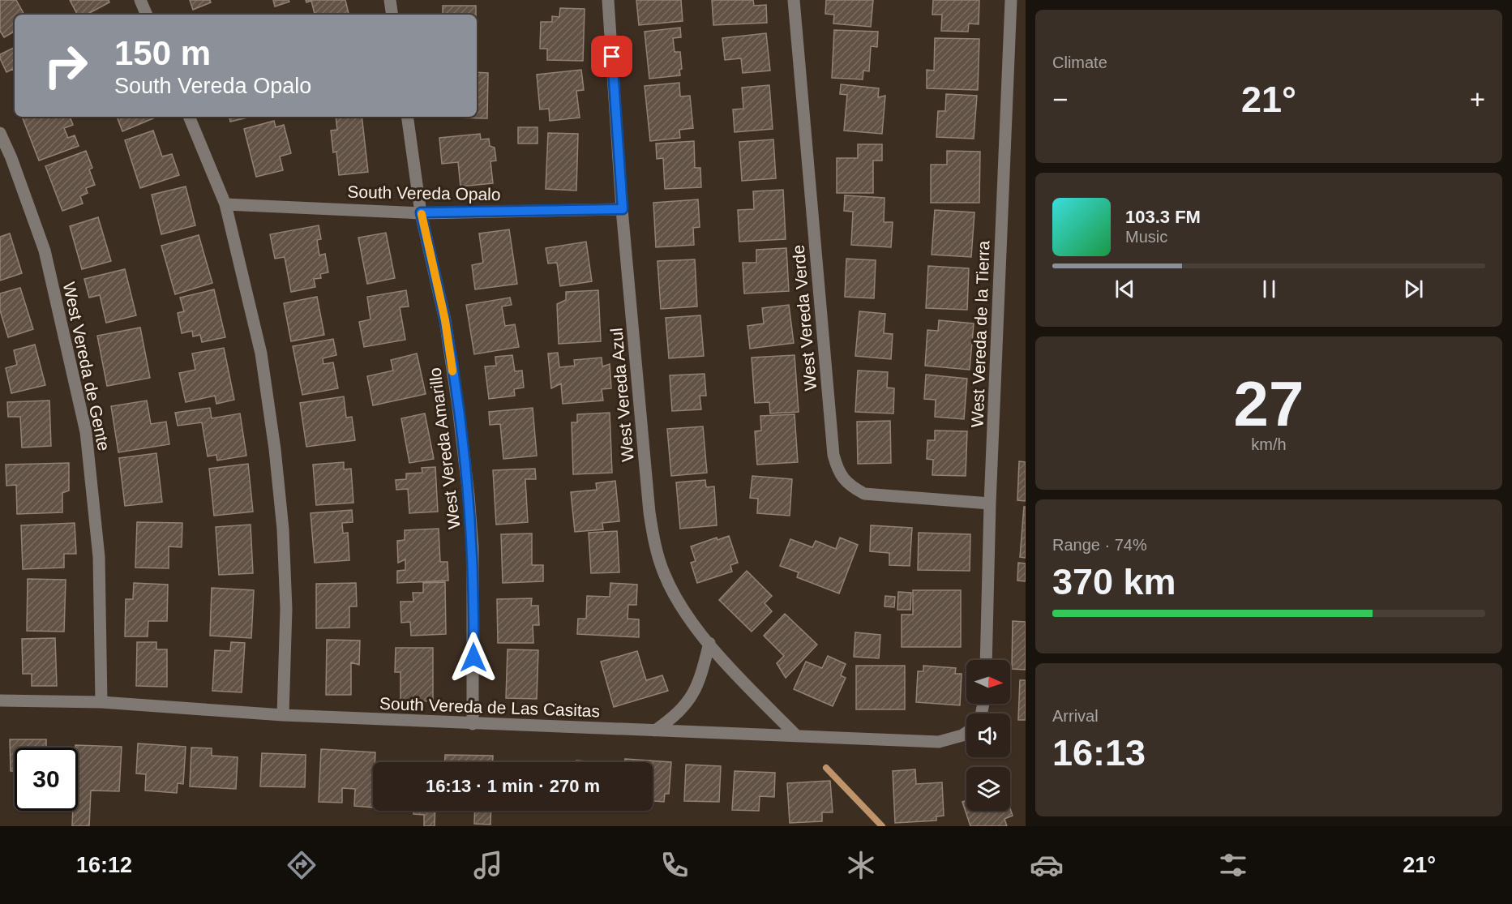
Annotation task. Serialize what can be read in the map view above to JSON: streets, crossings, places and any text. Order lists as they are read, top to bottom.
{
  "streets": {
    "street": [
      "South Vereda Opalo",
      "West Vereda Verde",
      "West Vereda de la Tierra",
      "West Vereda de Gente",
      "West Vereda Azul",
      "West Vereda Amarillo",
      "South Vereda de Las Casitas"
    ]
  },
  "crossings": [
    ["South Vereda Opalo", "West Vereda Azul"],
    ["South Vereda Opalo", "West Vereda Amarillo"],
    ["West Vereda Verde", "West Vereda de la Tierra"],
    ["West Vereda de Gente", "South Vereda de Las Casitas"],
    ["West Vereda Azul", "South Vereda de Las Casitas"],
    ["West Vereda Amarillo", "South Vereda de Las Casitas"]
  ],
  "north": "right",
  "page": {
    "tile": [
      "Climate",
      ["27", "km/h"],
      ["Range · 74%", "370 km"],
      ["Arrival", "16:13"]
    ],
    "turn": ["150 m", "South Vereda Opalo"],
    "heat": ["−", "21°", "+"],
    "song": ["103.3 FM", "Music"],
    "limit": "30",
    "trip": "16:13 · 1 min · 270 m",
    "tabs": ["16:12", "21°"]
  }
}
